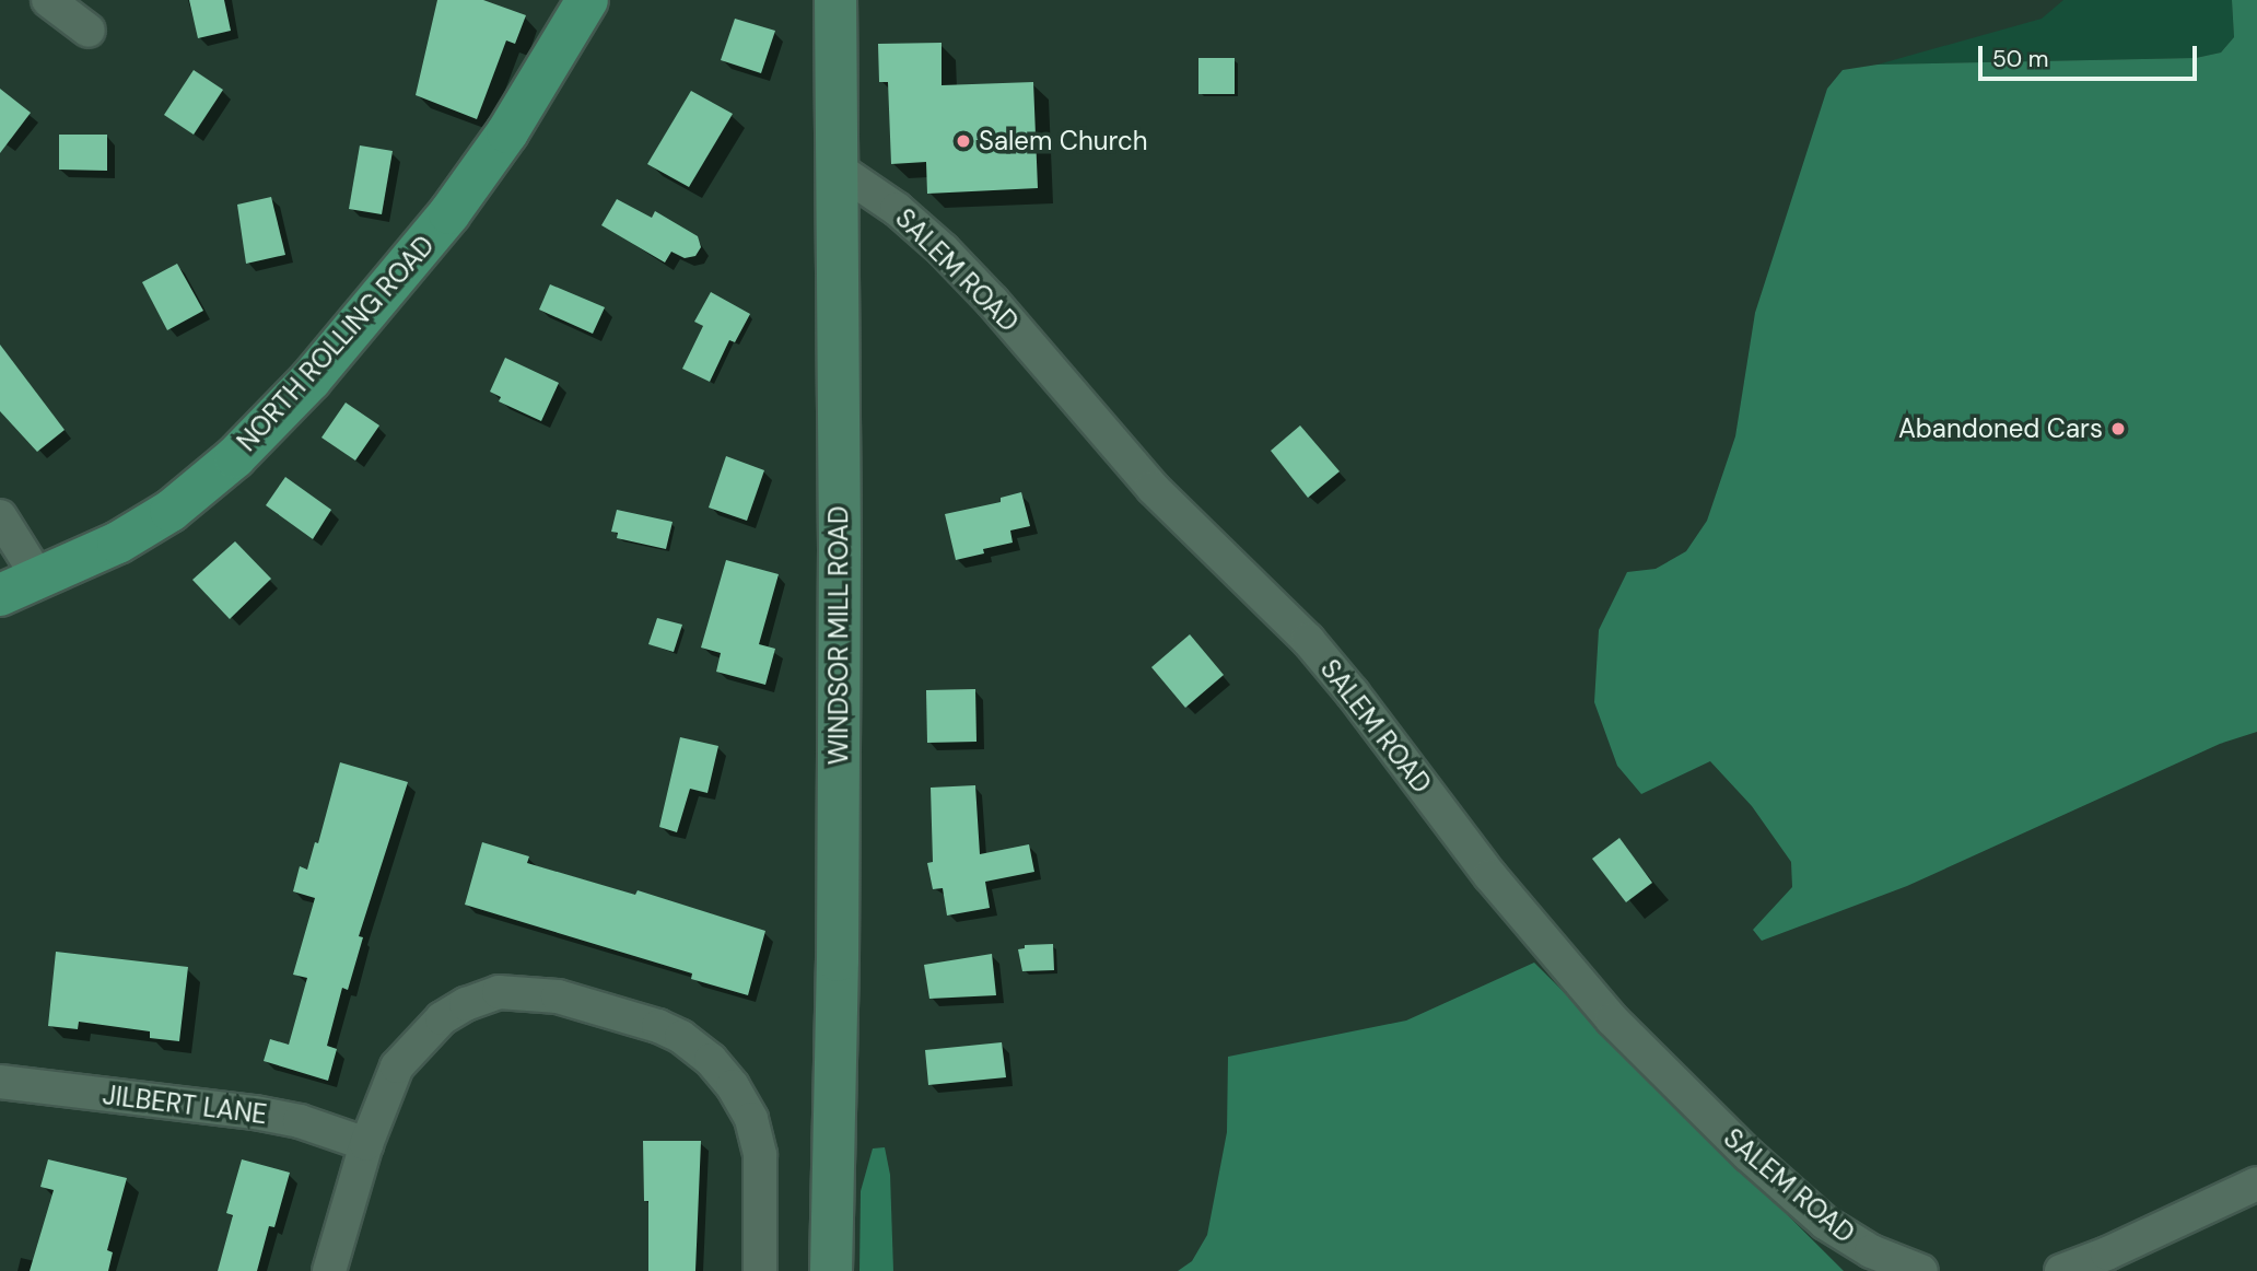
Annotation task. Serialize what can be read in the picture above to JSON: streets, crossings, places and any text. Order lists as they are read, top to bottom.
{
  "streets": {
    "main road": ["NORTH ROLLING ROAD", "WINDSOR MILL ROAD"],
    "street": ["SALEM ROAD", "JILBERT LANE"]
  },
  "crossings": [
    ["SALEM ROAD", "WINDSOR MILL ROAD"]
  ],
  "places": ["Salem Church", "Abandoned Cars"],
  "scale_bar": "50 m"
}
